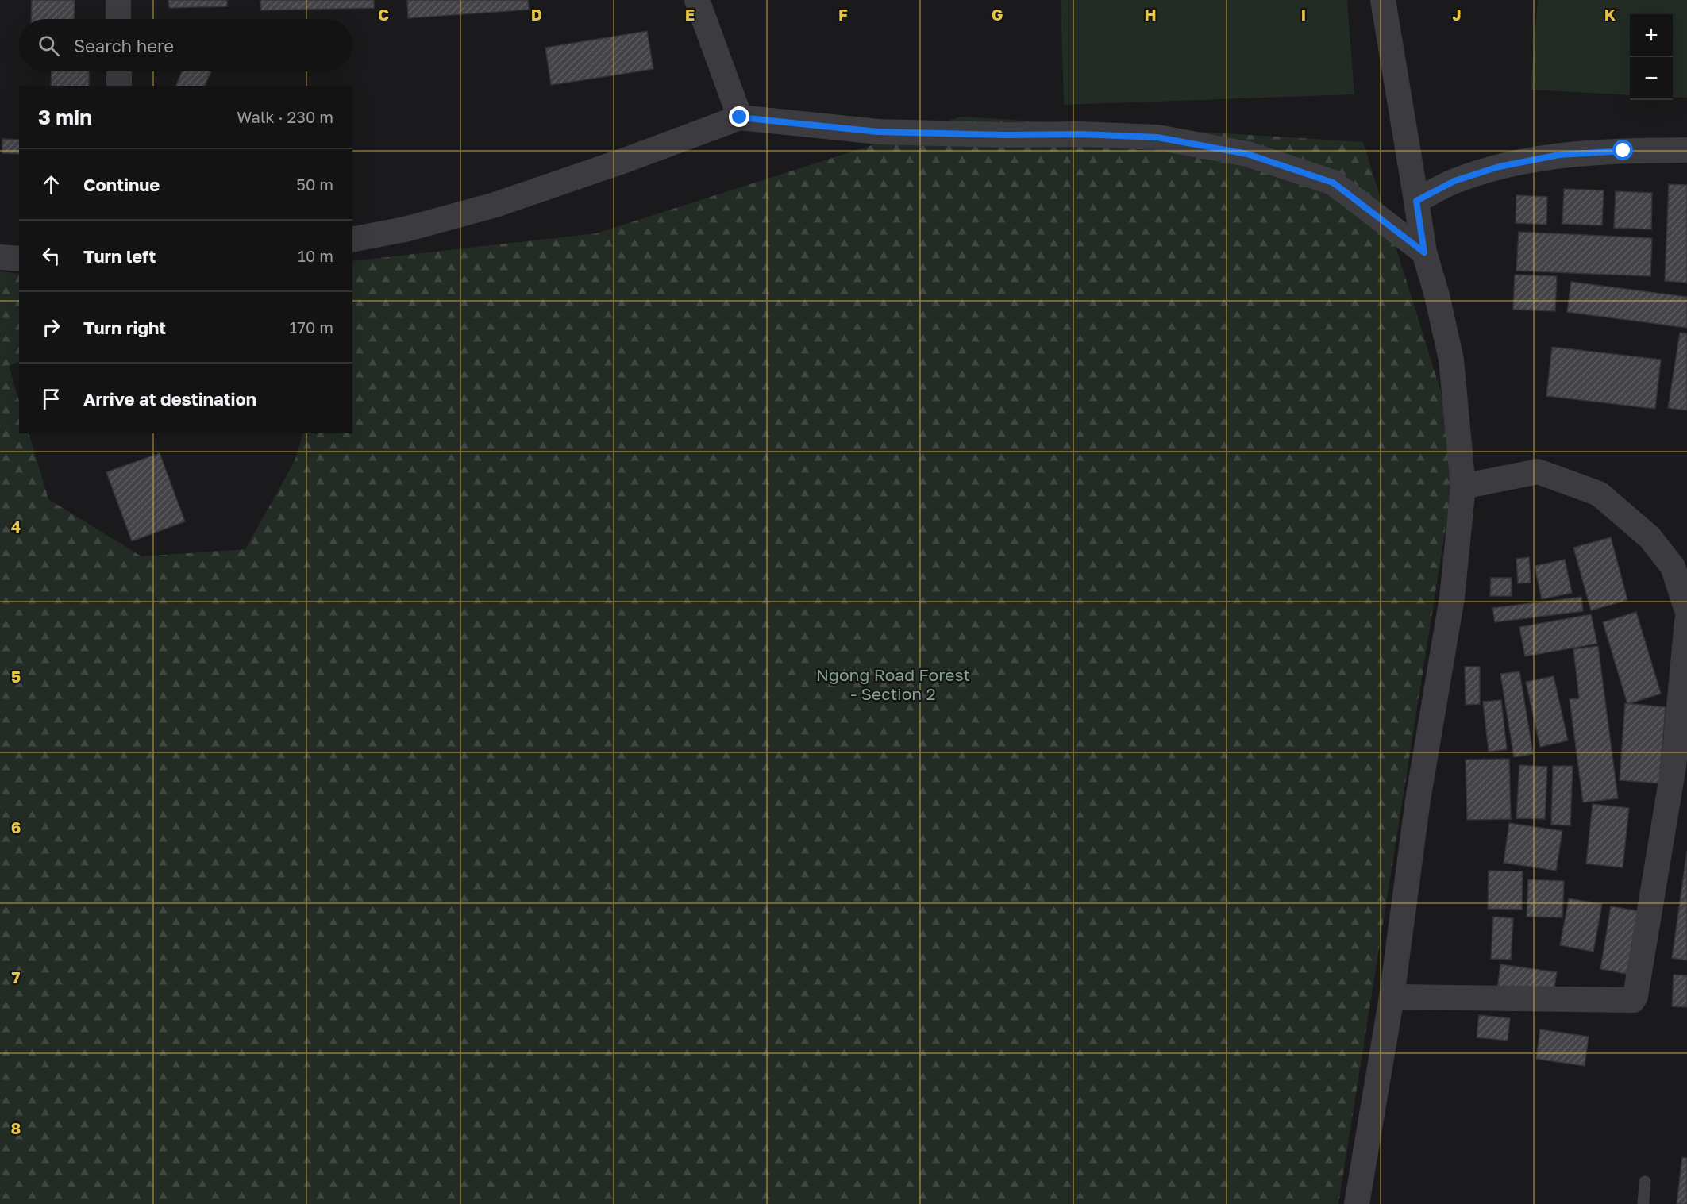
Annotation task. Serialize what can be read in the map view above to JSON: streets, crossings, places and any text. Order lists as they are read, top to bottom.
{
  "parks": ["Ngong Road Forest - Section 2"],
  "page": {
    "map_buttons": ["+", "−"],
    "search": "Search here",
    "heading": ["3 min", "Walk · 230 m"],
    "list": [
      ["Continue", "50 m"],
      ["Turn left", "10 m"],
      ["Turn right", "170 m"],
      "Arrive at destination"
    ]
  },
  "grid": {
    "columns": [
      "C",
      "D",
      "E",
      "F",
      "G",
      "H",
      "I",
      "J",
      "K"
    ],
    "rows": [
      "4",
      "5",
      "6",
      "7",
      "8"
    ]
  }
}
